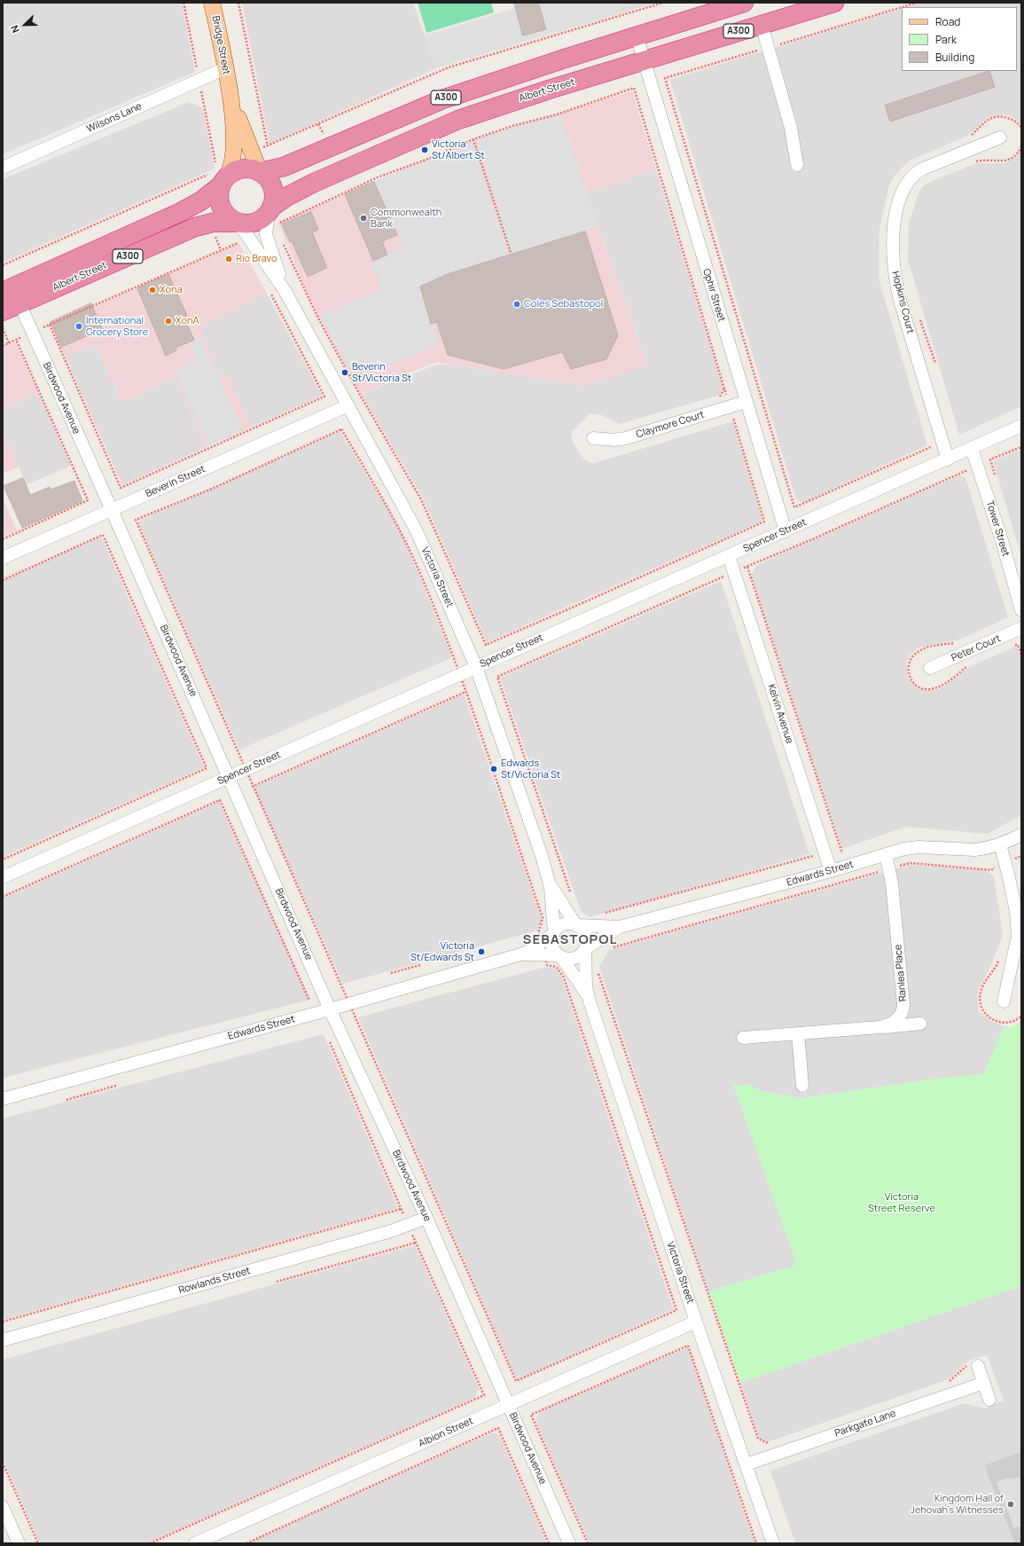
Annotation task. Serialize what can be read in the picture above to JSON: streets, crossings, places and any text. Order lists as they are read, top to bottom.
{
  "streets": {
    "highway": ["A300", "Albert Street"],
    "main road": ["Bridge Street"],
    "street": [
      "Wilsons Lane",
      "Ophir Street",
      "Hopkins Court",
      "Birdwood Avenue",
      "Claymore Court",
      "Beverin Street",
      "Tower Street",
      "Spencer Street",
      "Victoria Street",
      "Peter Court",
      "Kelvin Avenue",
      "Edwards Street",
      "Ranlea Place",
      "Rowlands Street",
      "Parkgate Lane",
      "Albion Street"
    ]
  },
  "crossings": [
    ["A300", "Albert Street"],
    ["A300", "Ophir Street"],
    ["Bridge Street", "Wilsons Lane"],
    ["Albert Street", "Ophir Street"],
    ["Albert Street", "Birdwood Avenue"],
    ["Albert Street", "Victoria Street"],
    ["Ophir Street", "Claymore Court"],
    ["Ophir Street", "Spencer Street"],
    ["Hopkins Court", "Spencer Street"],
    ["Birdwood Avenue", "Beverin Street"],
    ["Birdwood Avenue", "Spencer Street"],
    ["Birdwood Avenue", "Edwards Street"],
    ["Birdwood Avenue", "Rowlands Street"],
    ["Birdwood Avenue", "Albion Street"],
    ["Beverin Street", "Victoria Street"],
    ["Tower Street", "Spencer Street"],
    ["Spencer Street", "Victoria Street"],
    ["Spencer Street", "Kelvin Avenue"],
    ["Victoria Street", "Edwards Street"],
    ["Victoria Street", "Parkgate Lane"],
    ["Victoria Street", "Albion Street"],
    ["Kelvin Avenue", "Edwards Street"],
    ["Edwards Street", "Ranlea Place"]
  ],
  "districts": ["SEBASTOPOL"],
  "parks": ["Victoria Street Reserve"],
  "places": [
    "Victoria St/Albert St",
    "Commonwealth Bank",
    "Rio Bravo",
    "Xona",
    "Coles Sebastopol",
    "XonA",
    "International Grocery Store",
    "Beverin St/Victoria St",
    "Edwards St/Victoria St",
    "Victoria St/Edwards St",
    "Kingdom Hall of Jehovah's Witnesses"
  ],
  "legend": ["Road", "Park", "Building"],
  "north": "bottom left"
}
